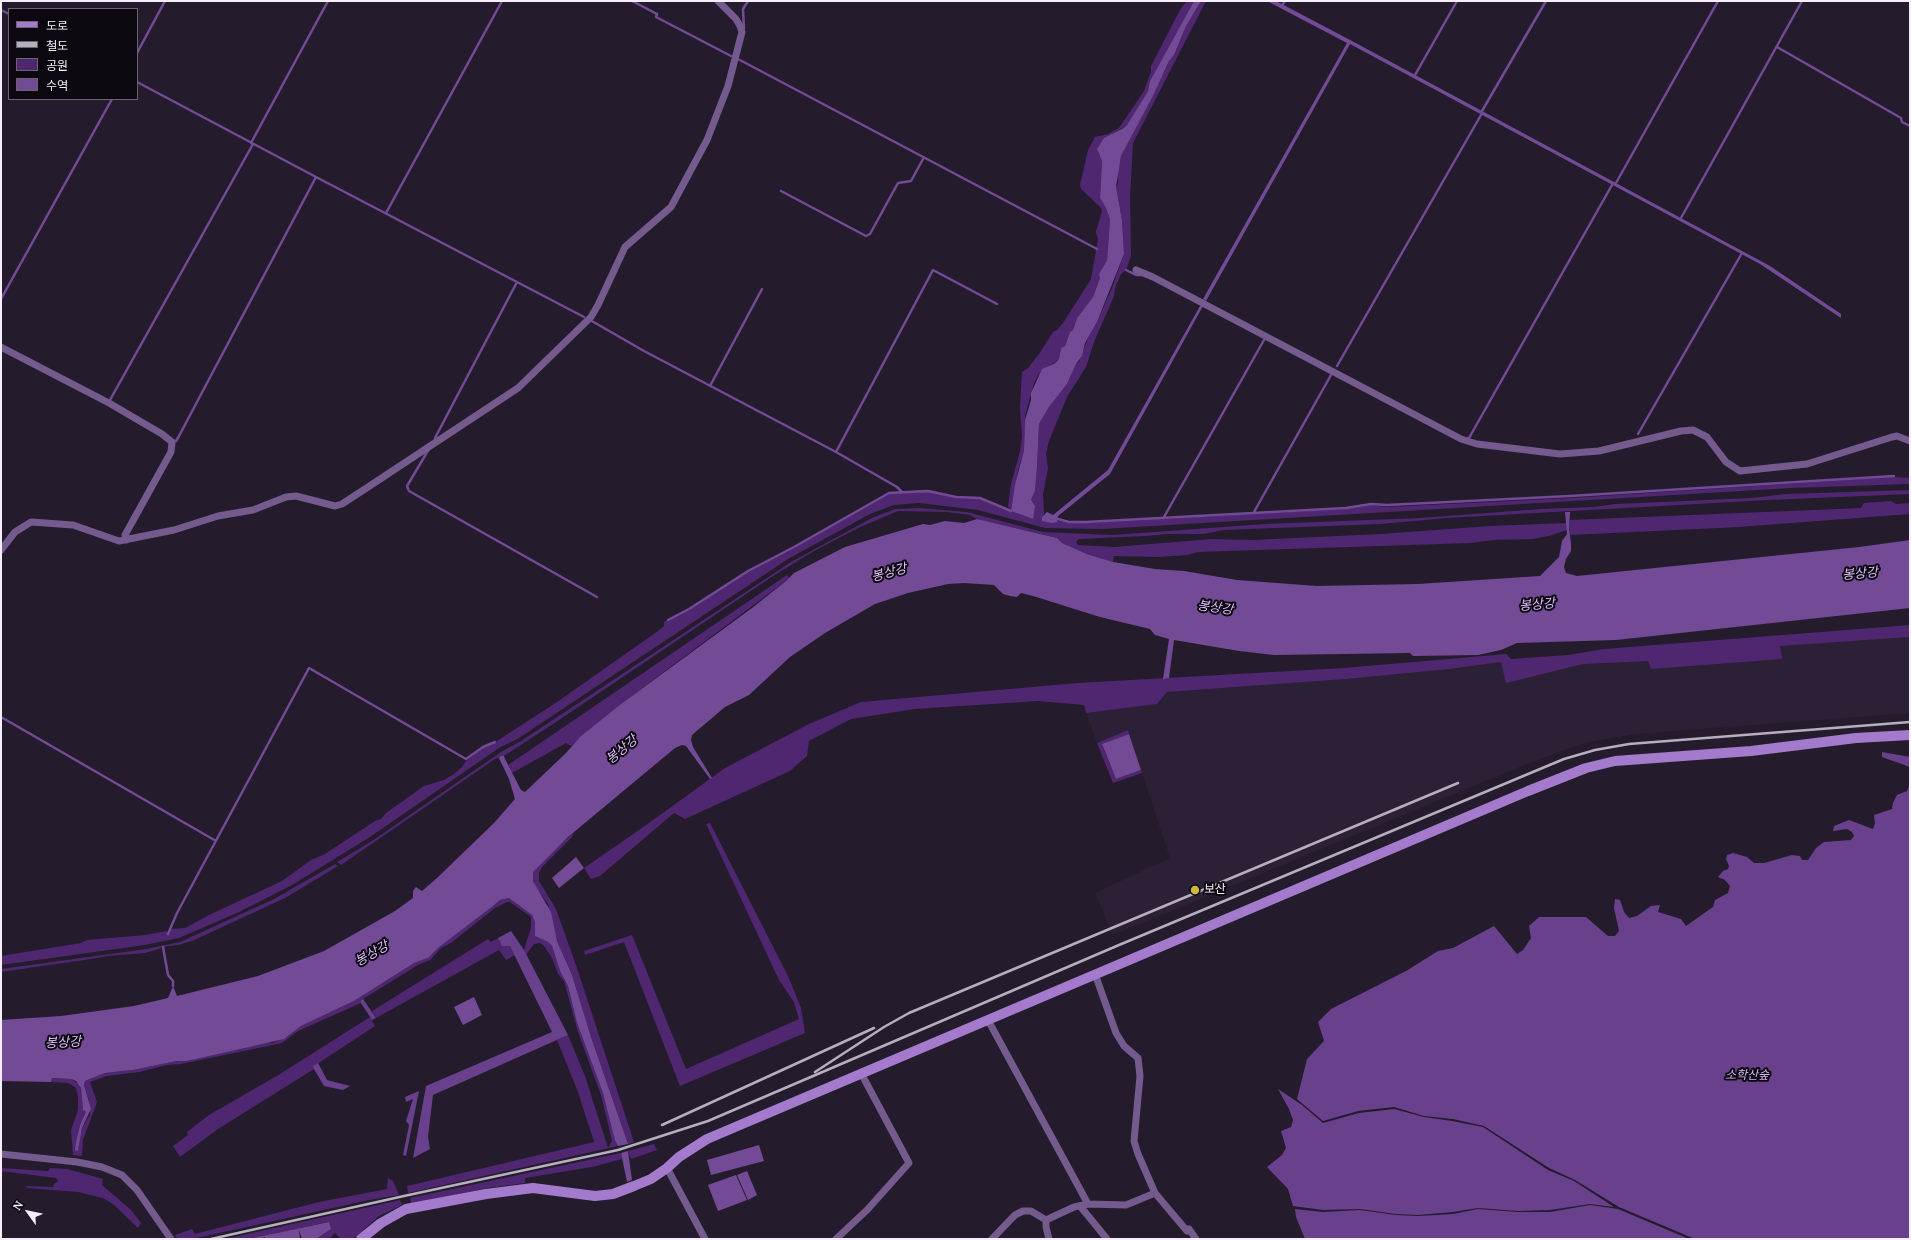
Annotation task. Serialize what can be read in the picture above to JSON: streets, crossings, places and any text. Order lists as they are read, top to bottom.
{
  "water": ["봉상강"],
  "parks": ["소학산숲"],
  "places": ["보산"],
  "legend": [
    "도로",
    "철도",
    "공원",
    "수역"
  ],
  "north": "top left"
}
